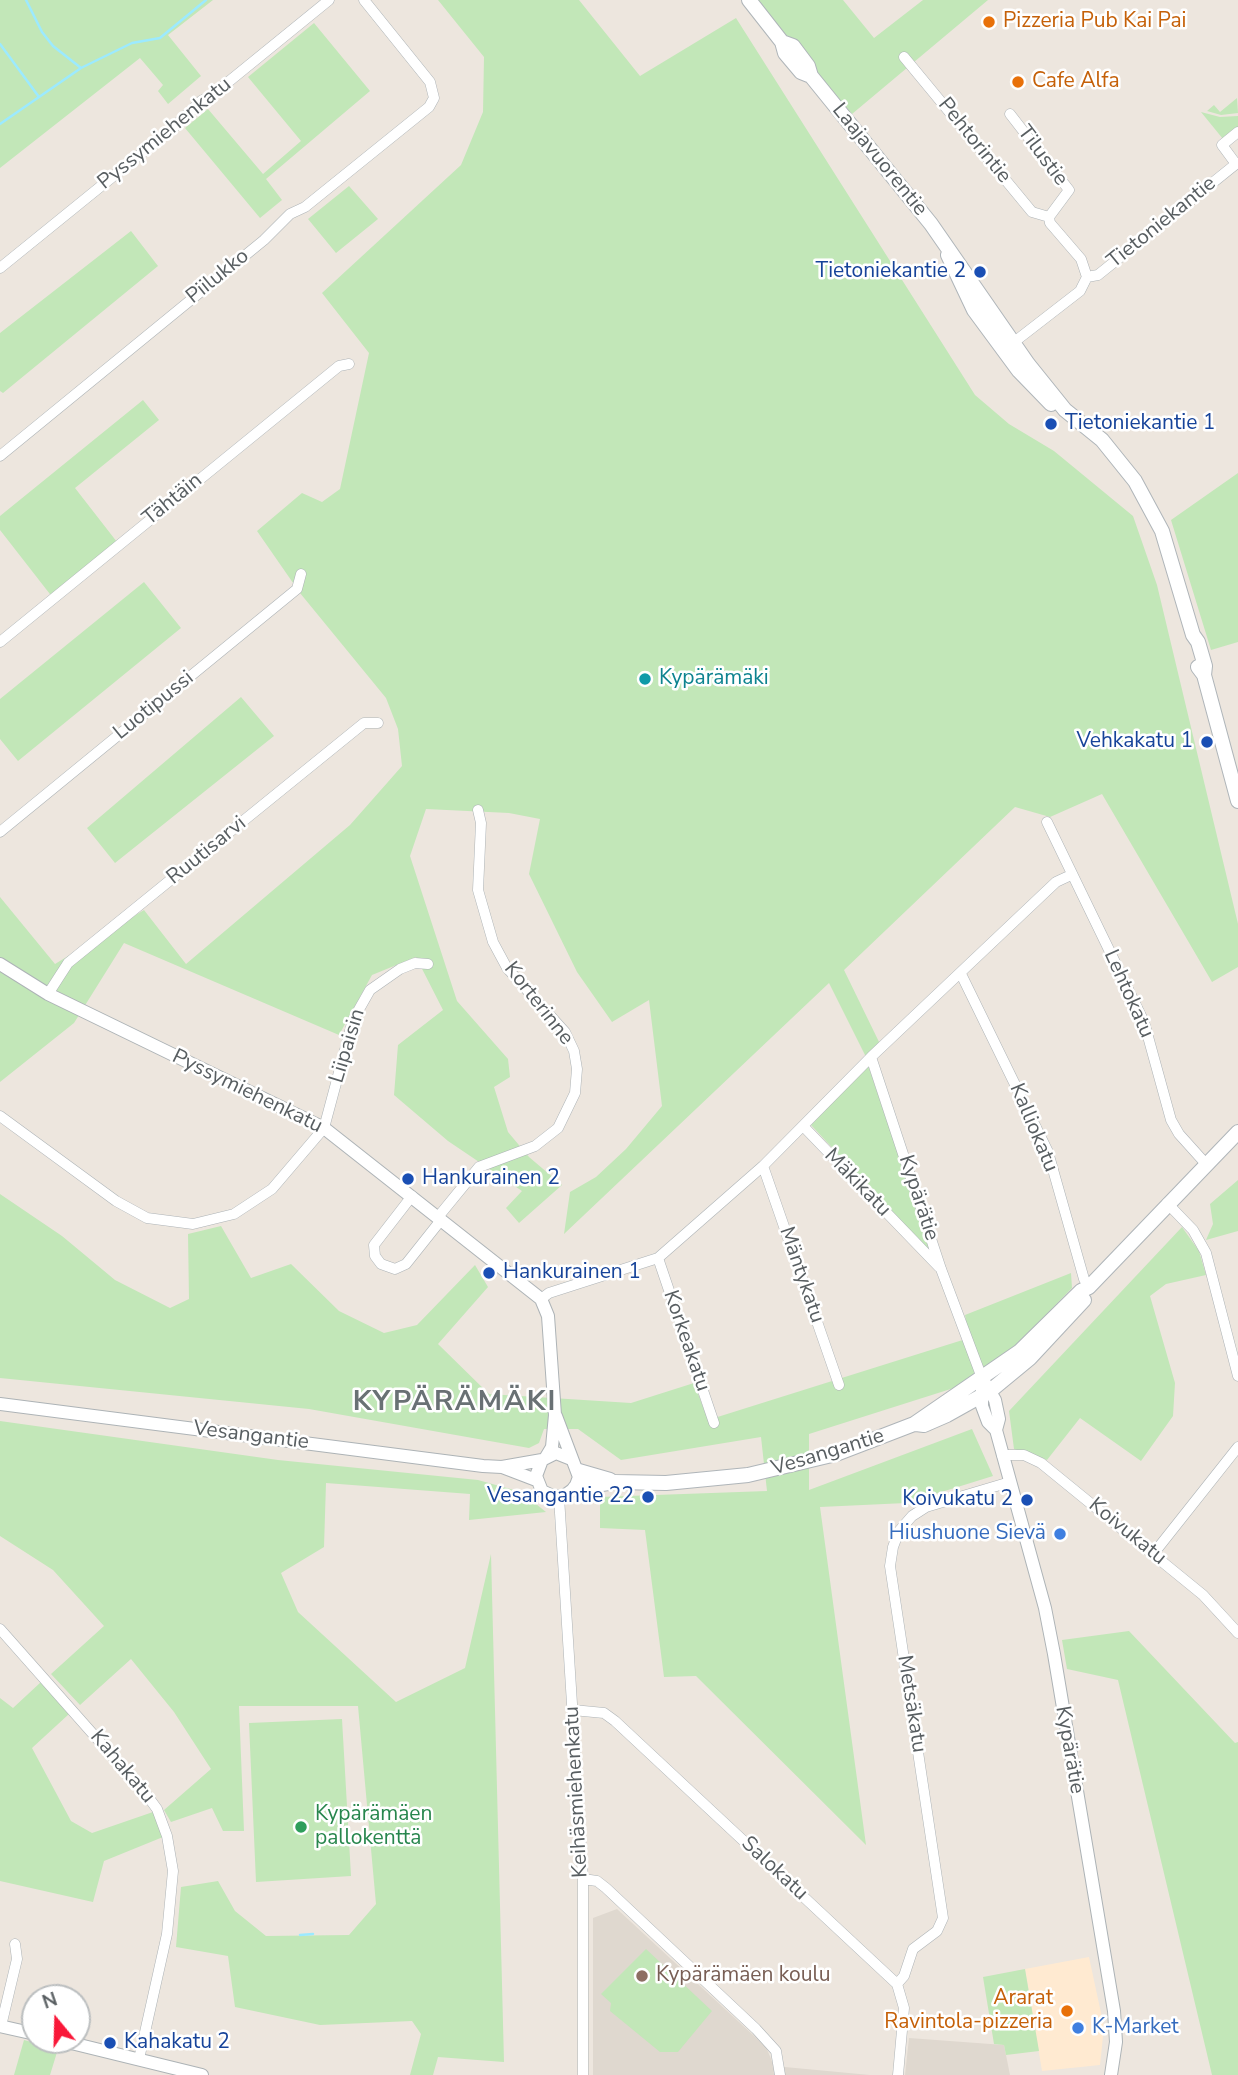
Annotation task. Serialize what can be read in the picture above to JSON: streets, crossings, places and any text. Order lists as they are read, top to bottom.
{
  "streets": {
    "main road": ["Laajavuorentie", "Vesangantie"],
    "street": [
      "Pyssymiehenkatu",
      "Pehtorintie",
      "Tilustie",
      "Tietoniekantie",
      "Piilukko",
      "Tähtäin",
      "Luotipussi",
      "Ruutisarvi",
      "Lehtokatu",
      "Korterinne",
      "Liipaisin",
      "Kalliokatu",
      "Mäkikatu",
      "Kypärätie",
      "Mäntykatu",
      "Korkeakatu",
      "Koivukatu",
      "Metsäkatu",
      "Kahakatu",
      "Keihäsmiehenkatu",
      "Salokatu"
    ]
  },
  "crossings": [
    ["Pyssymiehenkatu", "Ruutisarvi"],
    ["Pyssymiehenkatu", "Korterinne"],
    ["Pyssymiehenkatu", "Liipaisin"],
    ["Pehtorintie", "Tilustie"],
    ["Tilustie", "Tietoniekantie"],
    ["Lehtokatu", "Vesangantie"],
    ["Kalliokatu", "Vesangantie"],
    ["Mäkikatu", "Kypärätie"],
    ["Kypärätie", "Vesangantie"],
    ["Kypärätie", "Koivukatu"],
    ["Kypärätie", "Metsäkatu"],
    ["Vesangantie", "Keihäsmiehenkatu"],
    ["Metsäkatu", "Salokatu"],
    ["Keihäsmiehenkatu", "Salokatu"]
  ],
  "districts": ["KYPÄRÄMÄKI"],
  "places": [
    "Pizzeria Pub Kai Pai",
    "Cafe Alfa",
    "Tietoniekantie 2",
    "Tietoniekantie 1",
    "Kypärämäki",
    "Vehkakatu 1",
    "Hankurainen 2",
    "Hankurainen 1",
    "Vesangantie 22",
    "Koivukatu 2",
    "Hiushuone Sievä",
    "Kypärämäen pallokenttä",
    "Kypärämäen koulu",
    "Ararat Ravintola-pizzeria",
    "K-Market",
    "Kahakatu 2"
  ],
  "north": "top"
}
